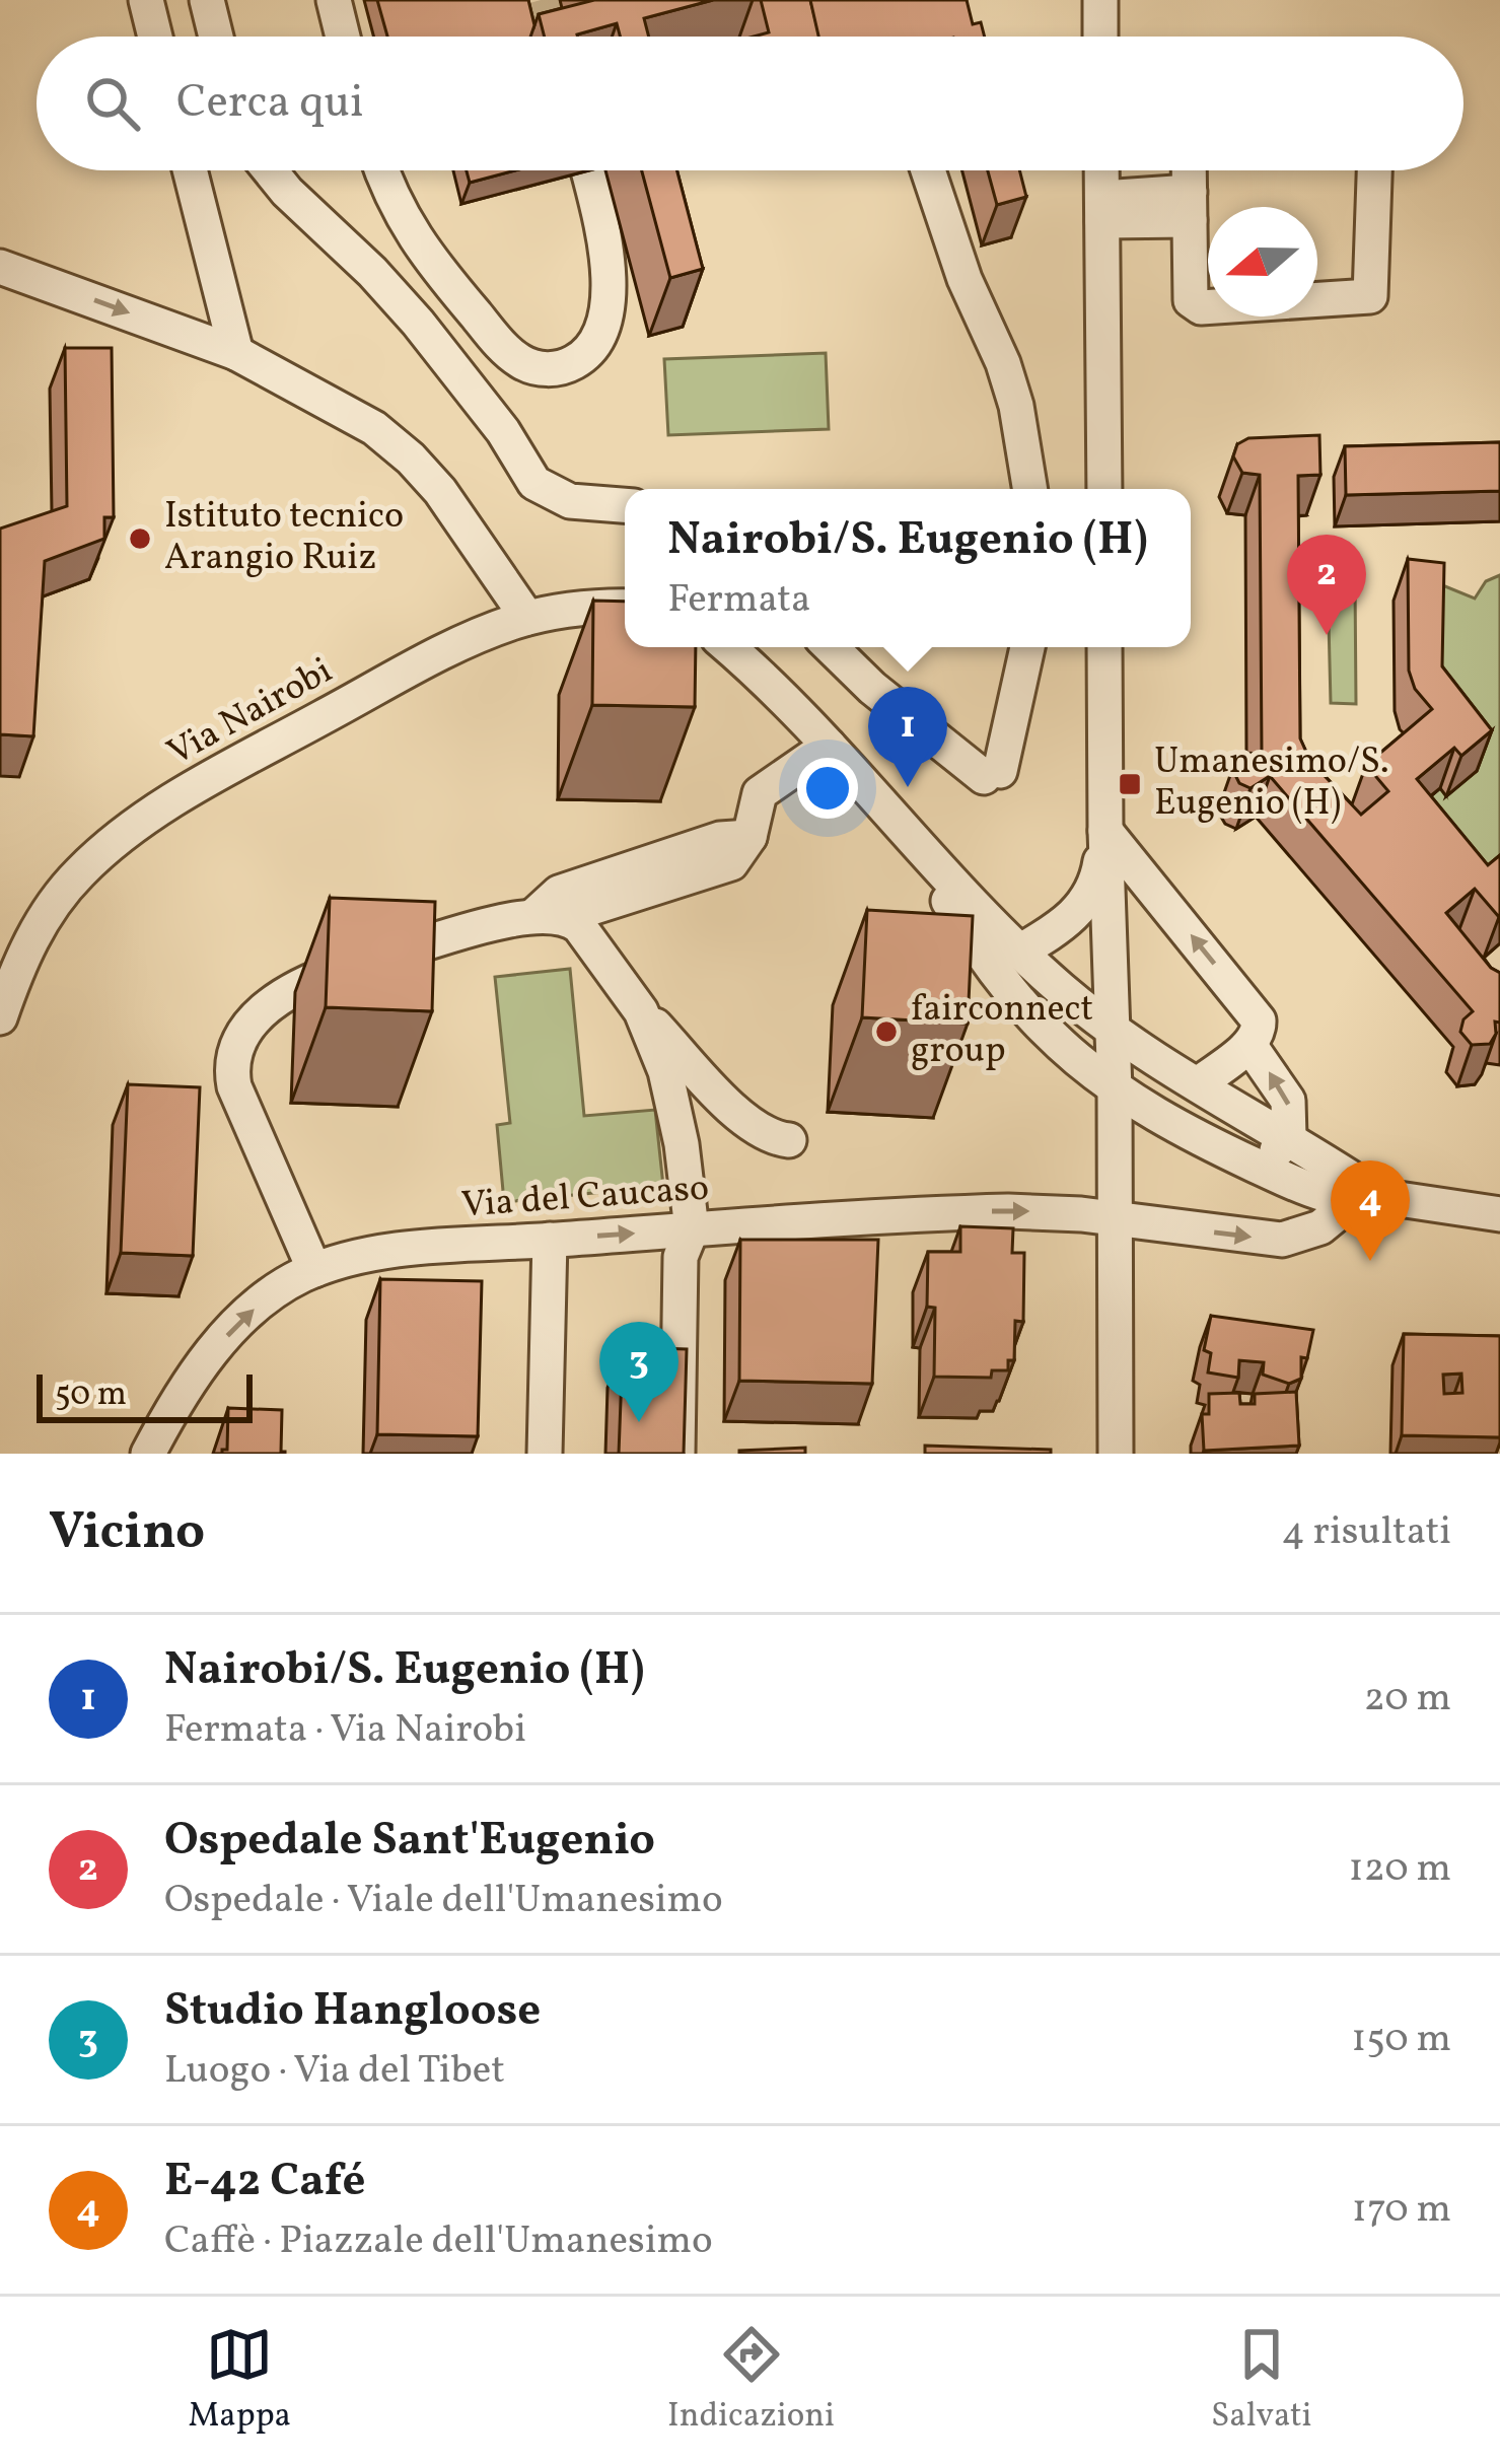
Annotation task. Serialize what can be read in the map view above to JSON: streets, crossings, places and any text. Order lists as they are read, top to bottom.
{
  "streets": {
    "street": ["Via Nairobi", "Via del Caucaso"]
  },
  "one_way": ["Via del Caucaso"],
  "places": {
    "other": ["Istituto tecnico Arangio Ruiz", "fairconnect group"],
    "transit": ["Umanesimo/S. Eugenio (H)"]
  },
  "scale_bar": "50 m",
  "north": "left",
  "page": {
    "search": "Cerca qui",
    "popup": ["Nairobi/S. Eugenio (H)", "Fermata"],
    "pins": [
      "2",
      "1",
      "4",
      "3"
    ],
    "scale": "50 m",
    "heading": ["Vicino", "4 risultati"],
    "list": [
      {
        "mark": "1",
        "name": "Nairobi/S. Eugenio (H)",
        "note": "Fermata · Via Nairobi",
        "value": "20 m"
      },
      {
        "mark": "2",
        "name": "Ospedale Sant'Eugenio",
        "note": "Ospedale · Viale dell'Umanesimo",
        "value": "120 m"
      },
      {
        "mark": "3",
        "name": "Studio Hangloose",
        "note": "Luogo · Via del Tibet",
        "value": "150 m"
      },
      {
        "mark": "4",
        "name": "E-42 Café",
        "note": "Caffè · Piazzale dell'Umanesimo",
        "value": "170 m"
      }
    ],
    "nav": ["Mappa", "Indicazioni", "Salvati"]
  }
}
